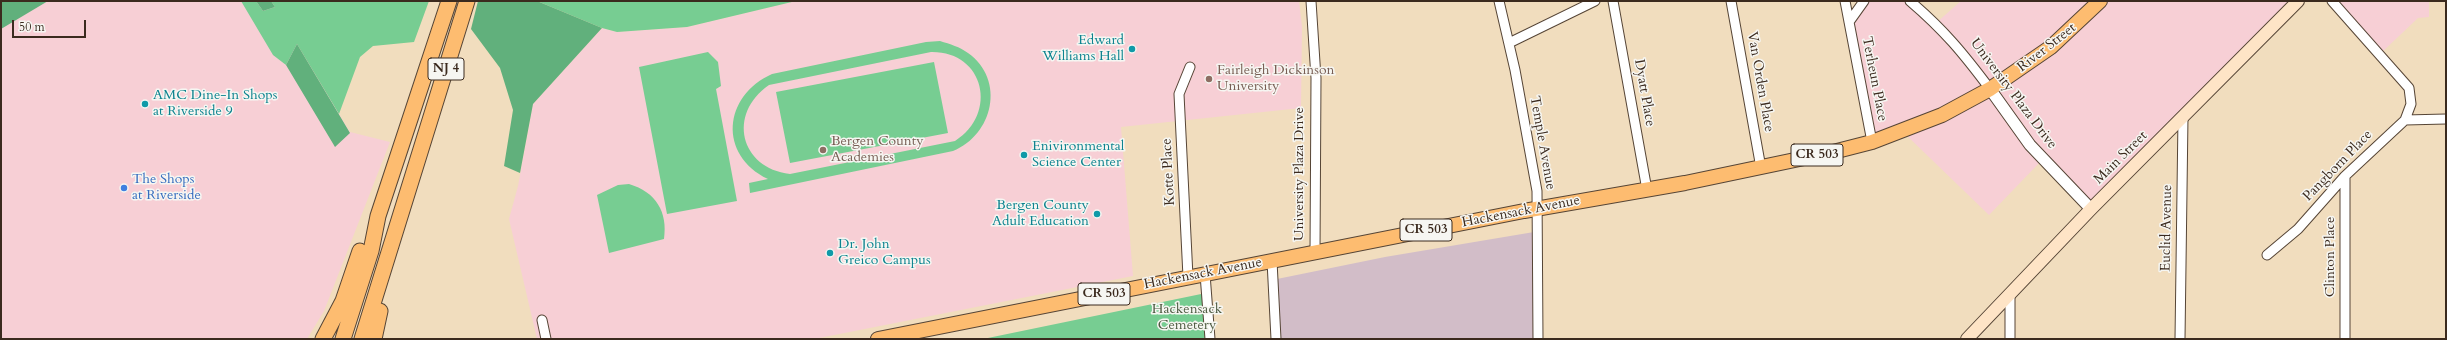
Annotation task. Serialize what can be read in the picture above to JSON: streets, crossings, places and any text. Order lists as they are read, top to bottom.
{
  "streets": {
    "highway": ["NJ 4"],
    "main road": [
      "River Street",
      "CR 503",
      "Main Street",
      "Hackensack Avenue"
    ],
    "street": [
      "Terheun Place",
      "Van Orden Place",
      "Dyatt Place",
      "University Plaza Drive",
      "Temple Avenue",
      "Pangborn Place",
      "Kotte Place",
      "Euclid Avenue",
      "Clinton Place"
    ]
  },
  "crossings": [
    ["River Street", "University Plaza Drive"],
    ["River Street", "Hackensack Avenue"],
    ["Terheun Place", "Hackensack Avenue"],
    ["Van Orden Place", "Hackensack Avenue"],
    ["Dyatt Place", "Hackensack Avenue"],
    ["University Plaza Drive", "Main Street"],
    ["University Plaza Drive", "Hackensack Avenue"],
    ["Temple Avenue", "Hackensack Avenue"],
    ["Main Street", "Euclid Avenue"],
    ["Pangborn Place", "Clinton Place"],
    ["Kotte Place", "Hackensack Avenue"]
  ],
  "parks": ["Hackensack Cemetery"],
  "places": [
    "Edward Williams Hall",
    "Fairleigh Dickinson University",
    "AMC Dine-In Shops at Riverside 9",
    "Bergen County Academies",
    "Enivironmental Science Center",
    "The Shops at Riverside",
    "Bergen County Adult Education",
    "Dr. John Greico Campus"
  ],
  "scale_bar": "50 m"
}
